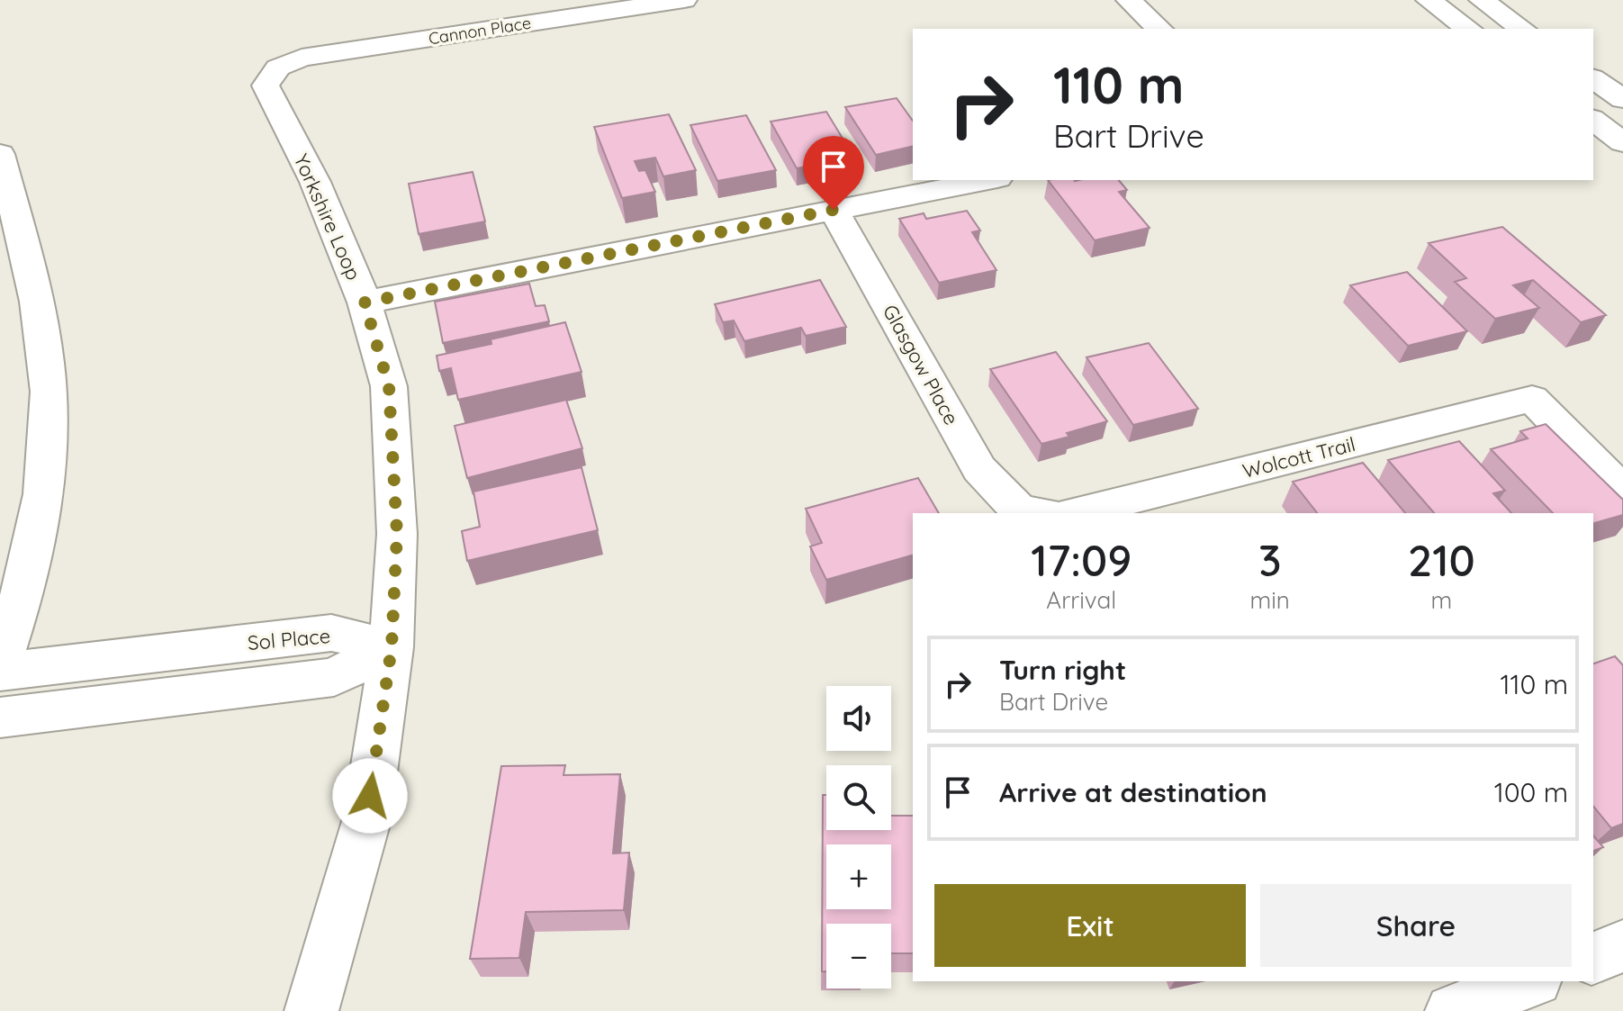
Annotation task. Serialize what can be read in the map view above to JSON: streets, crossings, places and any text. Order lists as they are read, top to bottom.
{
  "streets": {
    "street": [
      "Cannon Place",
      "Yorkshire Loop",
      "Glasgow Place",
      "Wolcott Trail",
      "Sol Place"
    ]
  },
  "crossings": [
    ["Cannon Place", "Yorkshire Loop"],
    ["Yorkshire Loop", "Sol Place"]
  ],
  "page": {
    "turn": ["110 m", "Bart Drive"],
    "eta": [
      "17:09",
      "Arrival",
      "3",
      "min",
      "210",
      "m"
    ],
    "list": [
      {
        "name": "Turn right",
        "note": "Bart Drive",
        "value": "110 m"
      },
      {
        "name": "Arrive at destination",
        "value": "100 m"
      }
    ],
    "map_buttons": ["+", "−"],
    "buttons": ["Exit", "Share"]
  }
}
